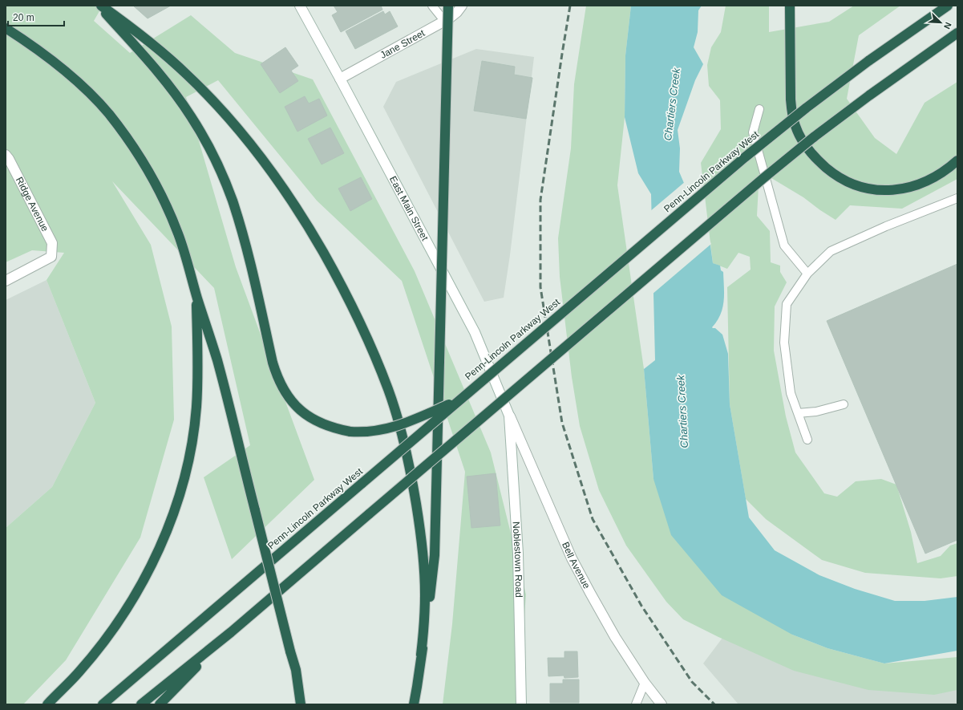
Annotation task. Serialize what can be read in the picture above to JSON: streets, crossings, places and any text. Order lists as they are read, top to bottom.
{
  "streets": {
    "highway": ["Penn-Lincoln Parkway West"],
    "main road": [
      "Jane Street",
      "Ridge Avenue",
      "East Main Street",
      "Noblestown Road",
      "Bell Avenue"
    ]
  },
  "crossings": [
    ["Jane Street", "East Main Street"],
    ["East Main Street", "Noblestown Road"],
    ["East Main Street", "Bell Avenue"],
    ["Noblestown Road", "Bell Avenue"]
  ],
  "water": ["Chartiers Creek"],
  "scale_bar": "20 m",
  "north": "bottom right"
}
